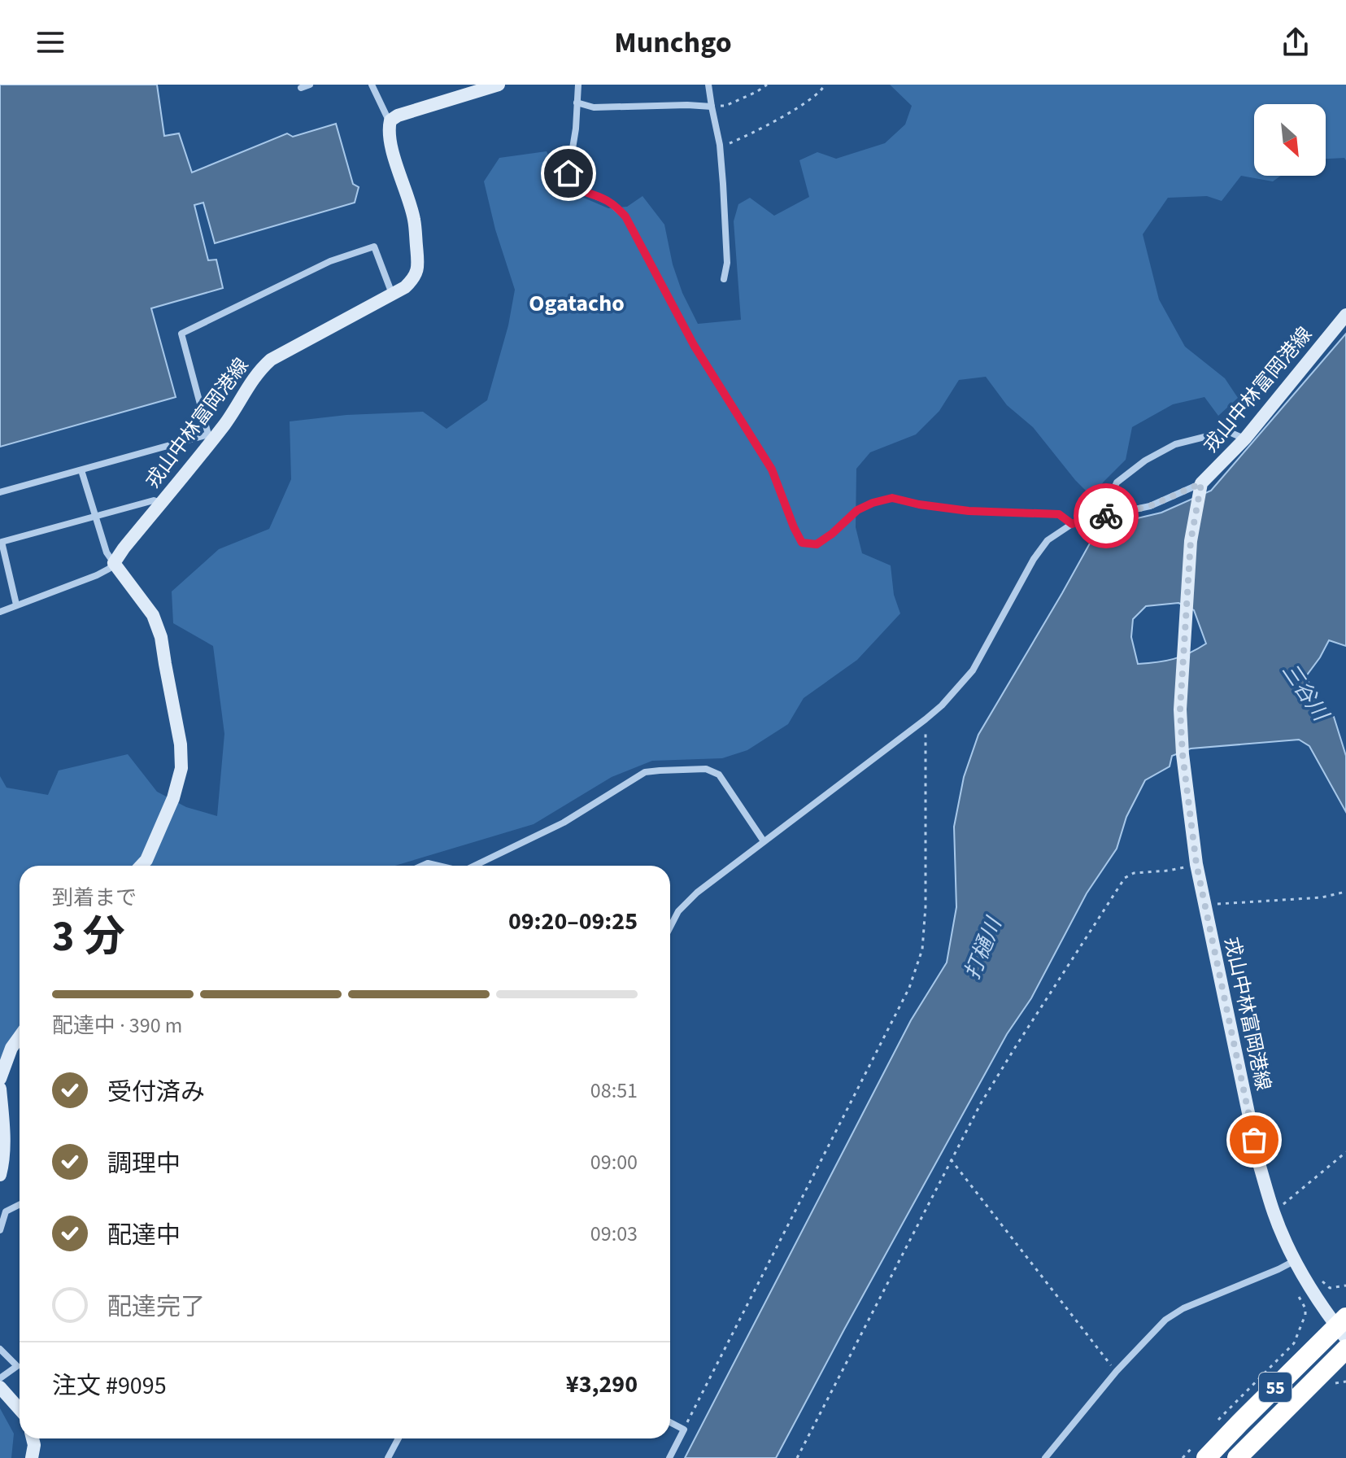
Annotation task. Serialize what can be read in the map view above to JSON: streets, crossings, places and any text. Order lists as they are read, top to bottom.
{
  "streets": {
    "highway": ["55"],
    "main road": ["戎山中林富岡港線"]
  },
  "crossings": [
    ["戎山中林富岡港線", "55"]
  ],
  "districts": ["Ogatacho"],
  "water": ["三谷川", "打樋川"],
  "north": "bottom right",
  "page": {
    "header": "Munchgo",
    "heading": ["3 分", "到着まで", "09:20–09:25"],
    "panel": ["注文 #9095", "¥3,290"],
    "bar": "配達中 · 390 m",
    "list": [
      ["受付済み", "08:51"],
      ["調理中", "09:00"],
      ["配達中", "09:03"],
      "配達完了"
    ]
  }
}
